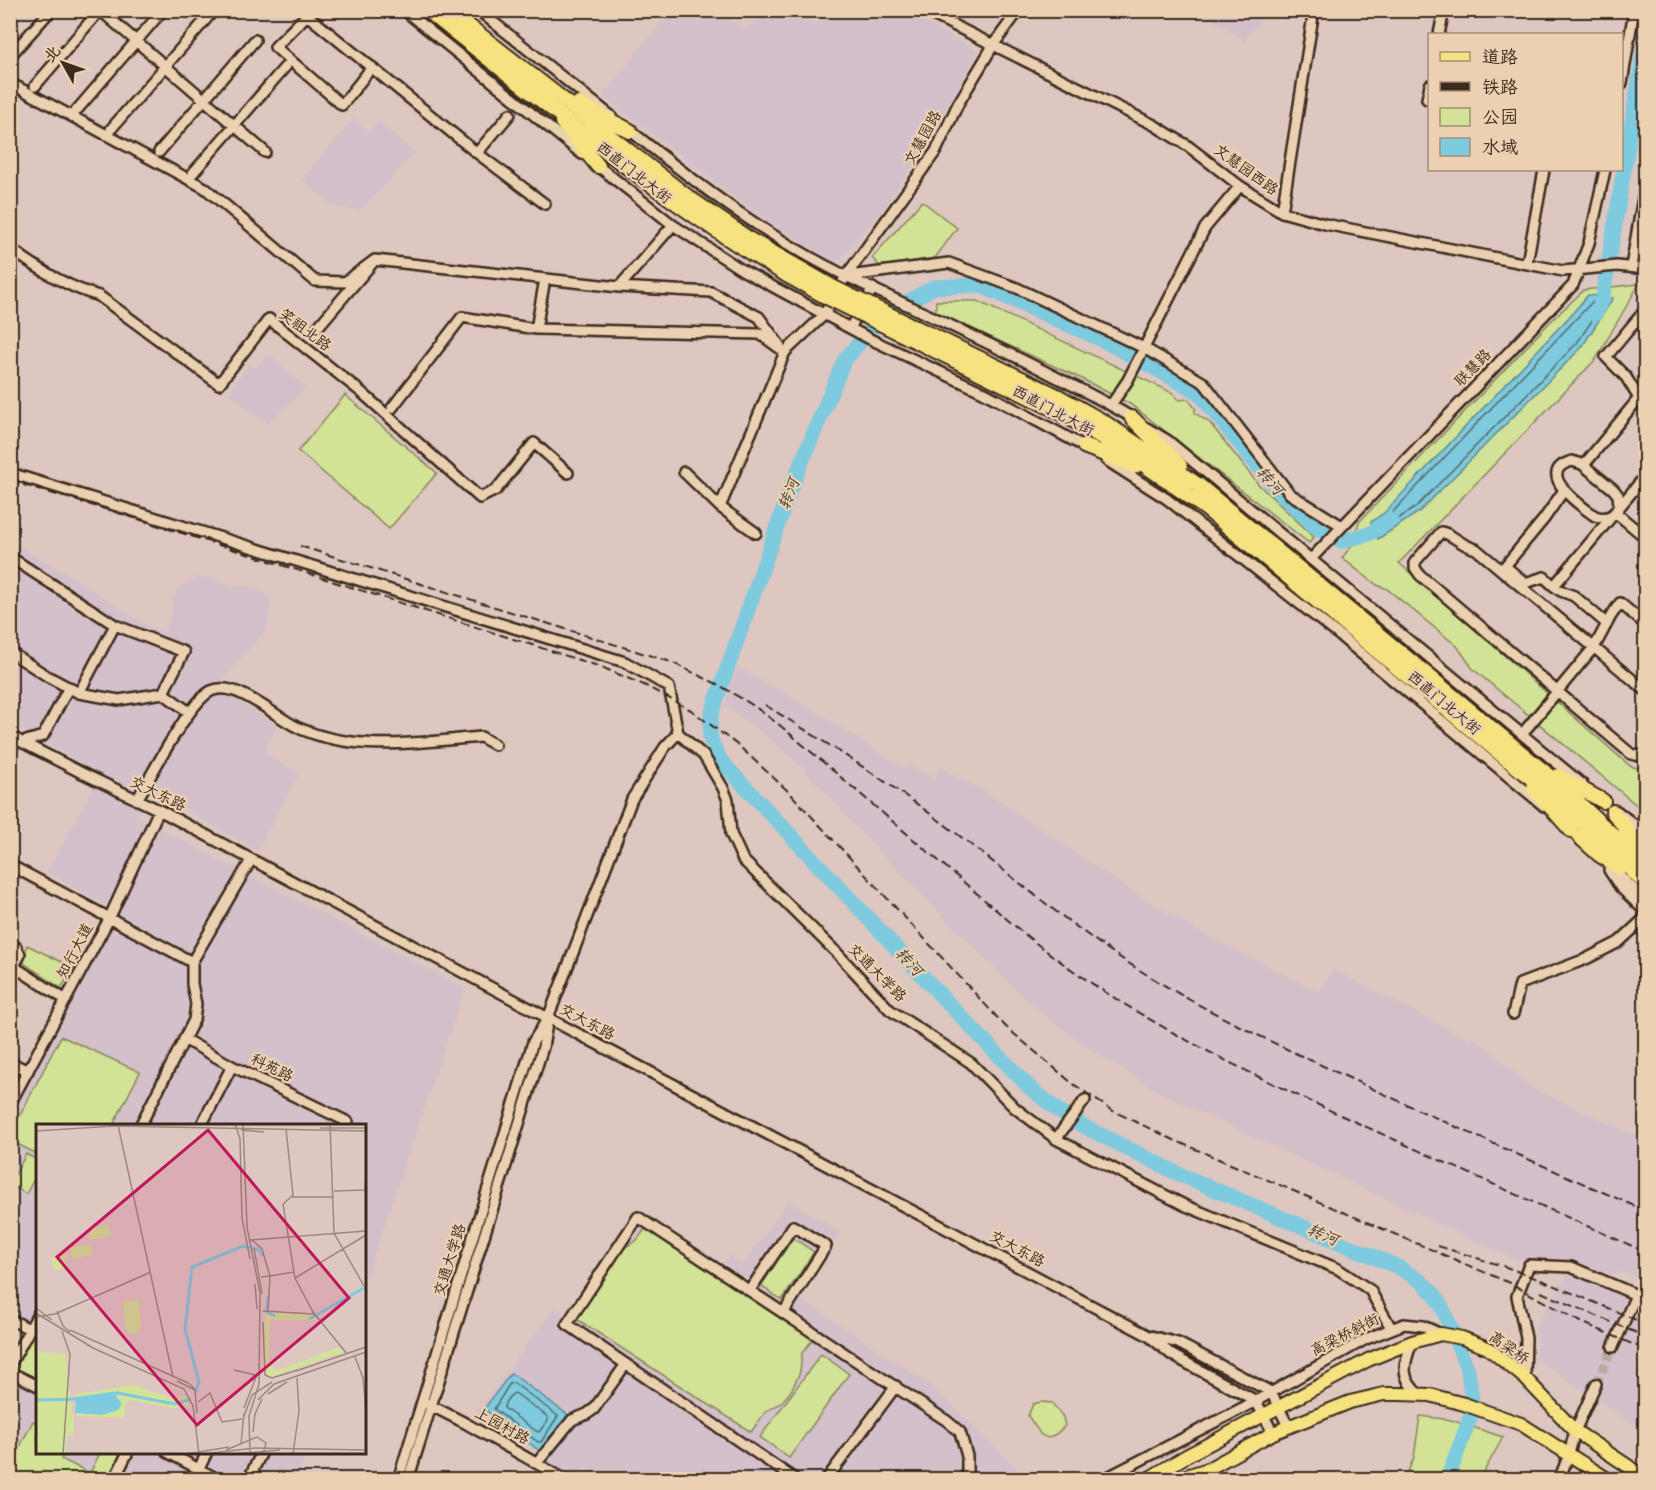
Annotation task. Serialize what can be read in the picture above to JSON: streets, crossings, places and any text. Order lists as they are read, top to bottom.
{
  "streets": {
    "highway": ["西直门北大街"],
    "main road": ["高梁桥"],
    "street": [
      "文慧园路",
      "文慧园西路",
      "笑祖北路",
      "联慧路",
      "交大东路",
      "知行大道",
      "交通大学路",
      "科苑路",
      "高梁桥斜街",
      "上园村路"
    ]
  },
  "crossings": [
    ["文慧园路", "文慧园西路"],
    ["文慧园路", "西直门北大街"],
    ["文慧园西路", "联慧路"],
    ["西直门北大街", "联慧路"],
    ["交大东路", "知行大道"],
    ["交大东路", "交通大学路"],
    ["交大东路", "高梁桥斜街"],
    ["交通大学路", "高梁桥斜街"],
    ["交通大学路", "上园村路"],
    ["高梁桥斜街", "高梁桥"]
  ],
  "water": ["转河"],
  "legend": [
    "道路",
    "铁路",
    "公园",
    "水域"
  ],
  "north": "top left"
}
